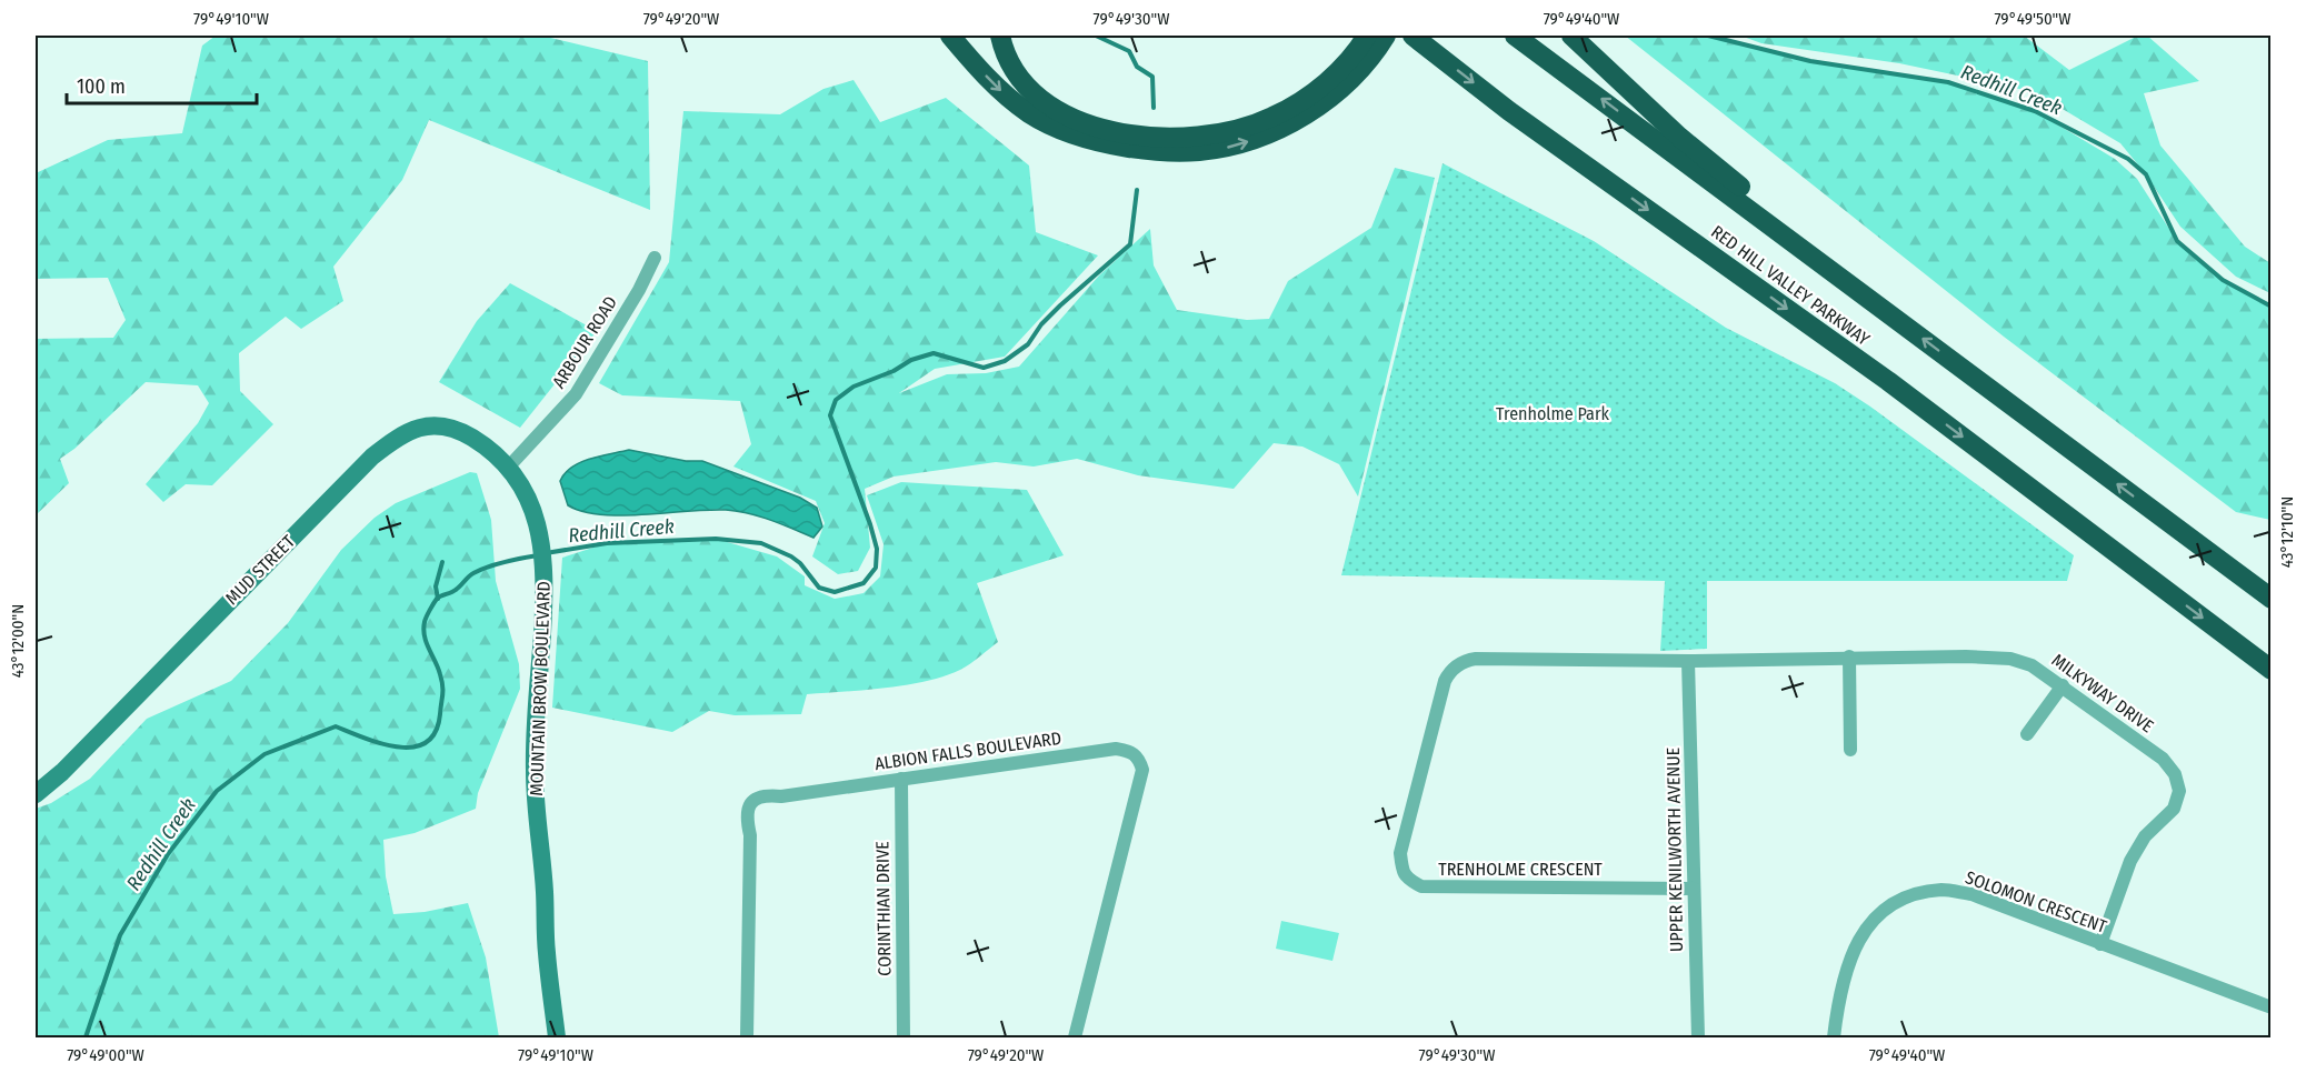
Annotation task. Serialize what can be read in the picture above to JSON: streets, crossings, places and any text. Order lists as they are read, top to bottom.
{
  "streets": {
    "highway": ["RED HILL VALLEY PARKWAY"],
    "main road": ["MUD STREET", "MOUNTAIN BROW BOULEVARD"],
    "street": [
      "ARBOUR ROAD",
      "MILKYWAY DRIVE",
      "ALBION FALLS BOULEVARD",
      "UPPER KENILWORTH AVENUE",
      "TRENHOLME CRESCENT",
      "SOLOMON CRESCENT",
      "CORINTHIAN DRIVE"
    ]
  },
  "crossings": [
    ["ARBOUR ROAD", "MUD STREET"],
    ["ARBOUR ROAD", "MOUNTAIN BROW BOULEVARD"],
    ["MUD STREET", "MOUNTAIN BROW BOULEVARD"],
    ["MILKYWAY DRIVE", "UPPER KENILWORTH AVENUE"],
    ["MILKYWAY DRIVE", "TRENHOLME CRESCENT"],
    ["MILKYWAY DRIVE", "SOLOMON CRESCENT"],
    ["ALBION FALLS BOULEVARD", "CORINTHIAN DRIVE"],
    ["UPPER KENILWORTH AVENUE", "TRENHOLME CRESCENT"]
  ],
  "water": ["Redhill Creek"],
  "parks": ["Trenholme Park"],
  "scale_bar": "100 m",
  "coordinates": [
    "79°49'10\"W",
    "79°49'20\"W",
    "79°49'30\"W",
    "79°49'40\"W",
    "79°49'50\"W",
    "43°12'10\"N",
    "43°12'00\"N",
    "79°49'00\"W"
  ]
}
